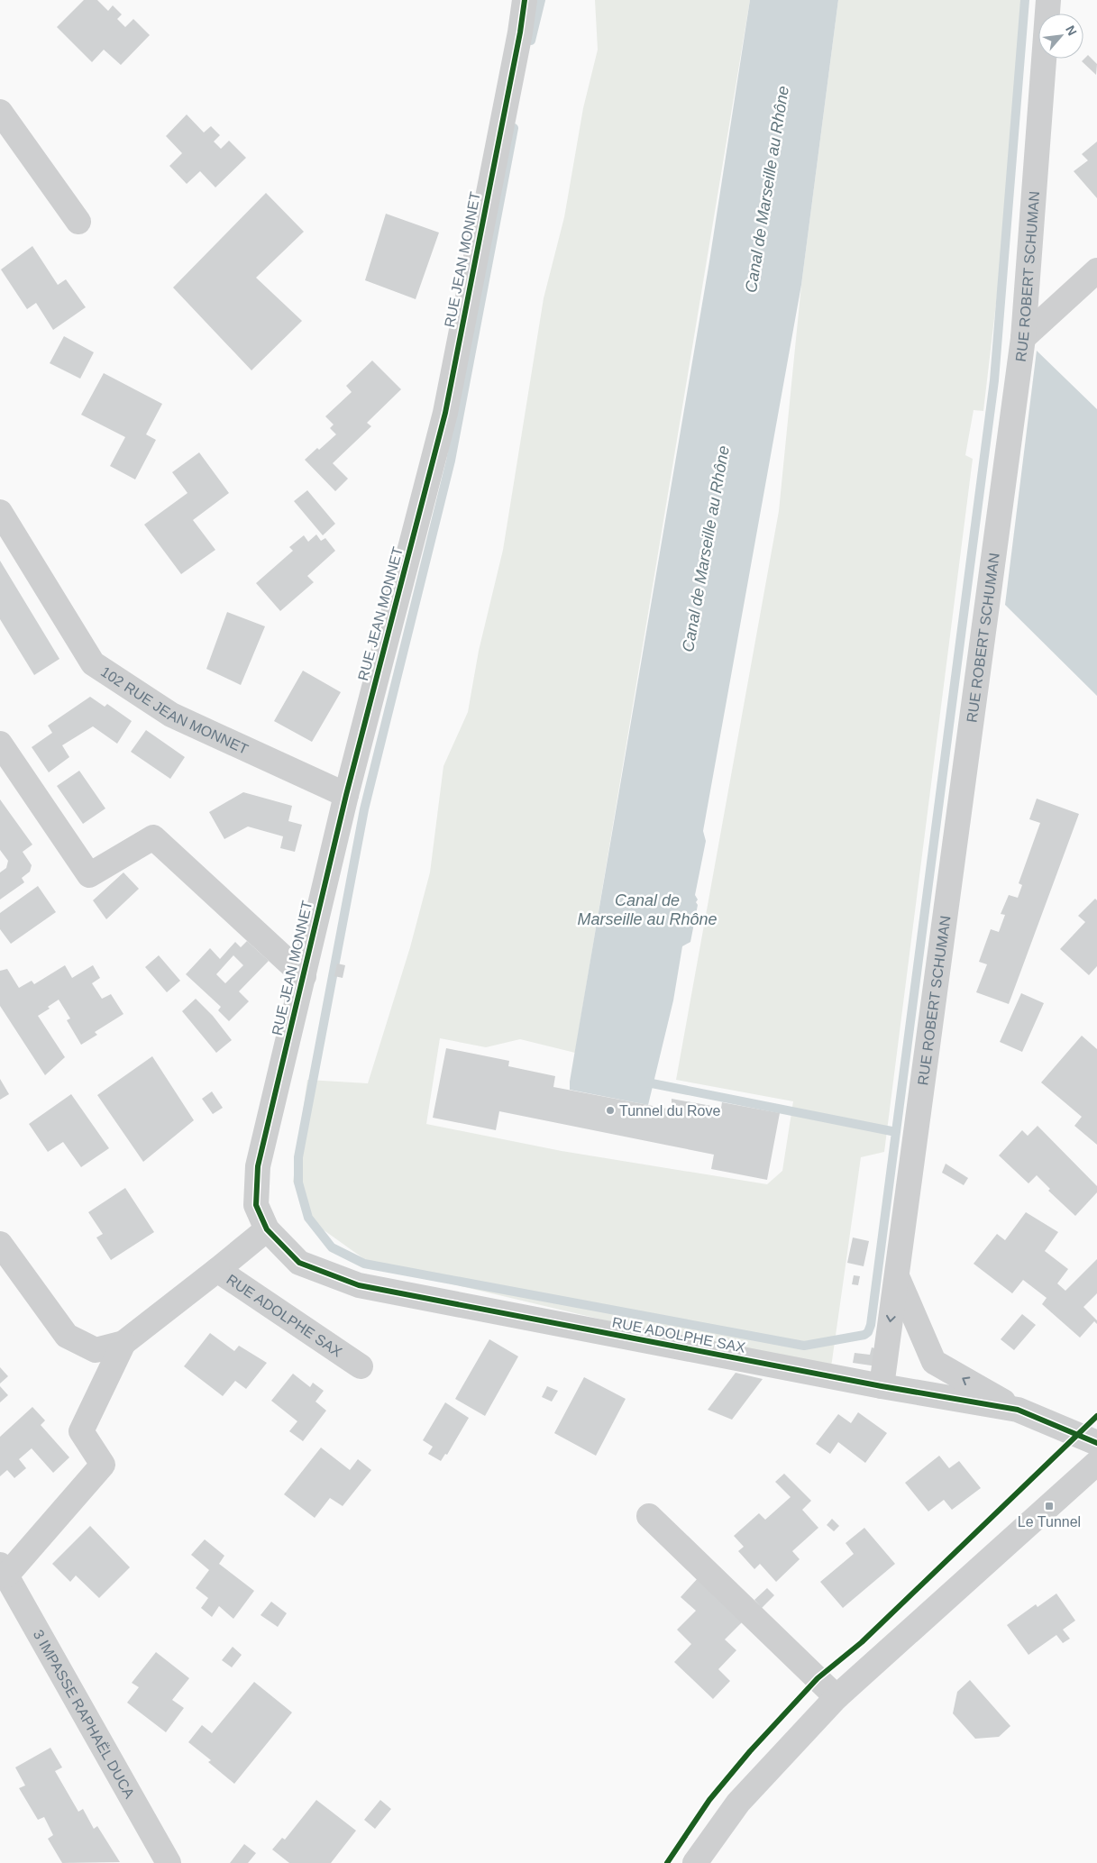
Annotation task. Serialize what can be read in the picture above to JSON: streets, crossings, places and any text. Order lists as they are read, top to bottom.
{
  "streets": {
    "street": [
      "RUE JEAN MONNET",
      "RUE ROBERT SCHUMAN",
      "102 RUE JEAN MONNET",
      "RUE ADOLPHE SAX",
      "3 IMPASSE RAPHAËL DUCA"
    ]
  },
  "crossings": [
    ["RUE JEAN MONNET", "102 RUE JEAN MONNET"],
    ["RUE JEAN MONNET", "RUE ADOLPHE SAX"],
    ["RUE ROBERT SCHUMAN", "RUE ADOLPHE SAX"]
  ],
  "water": ["Canal de Marseille au Rhône"],
  "places": {
    "other": ["Tunnel du Rove"],
    "transit": ["Le Tunnel"]
  },
  "north": "top right"
}
